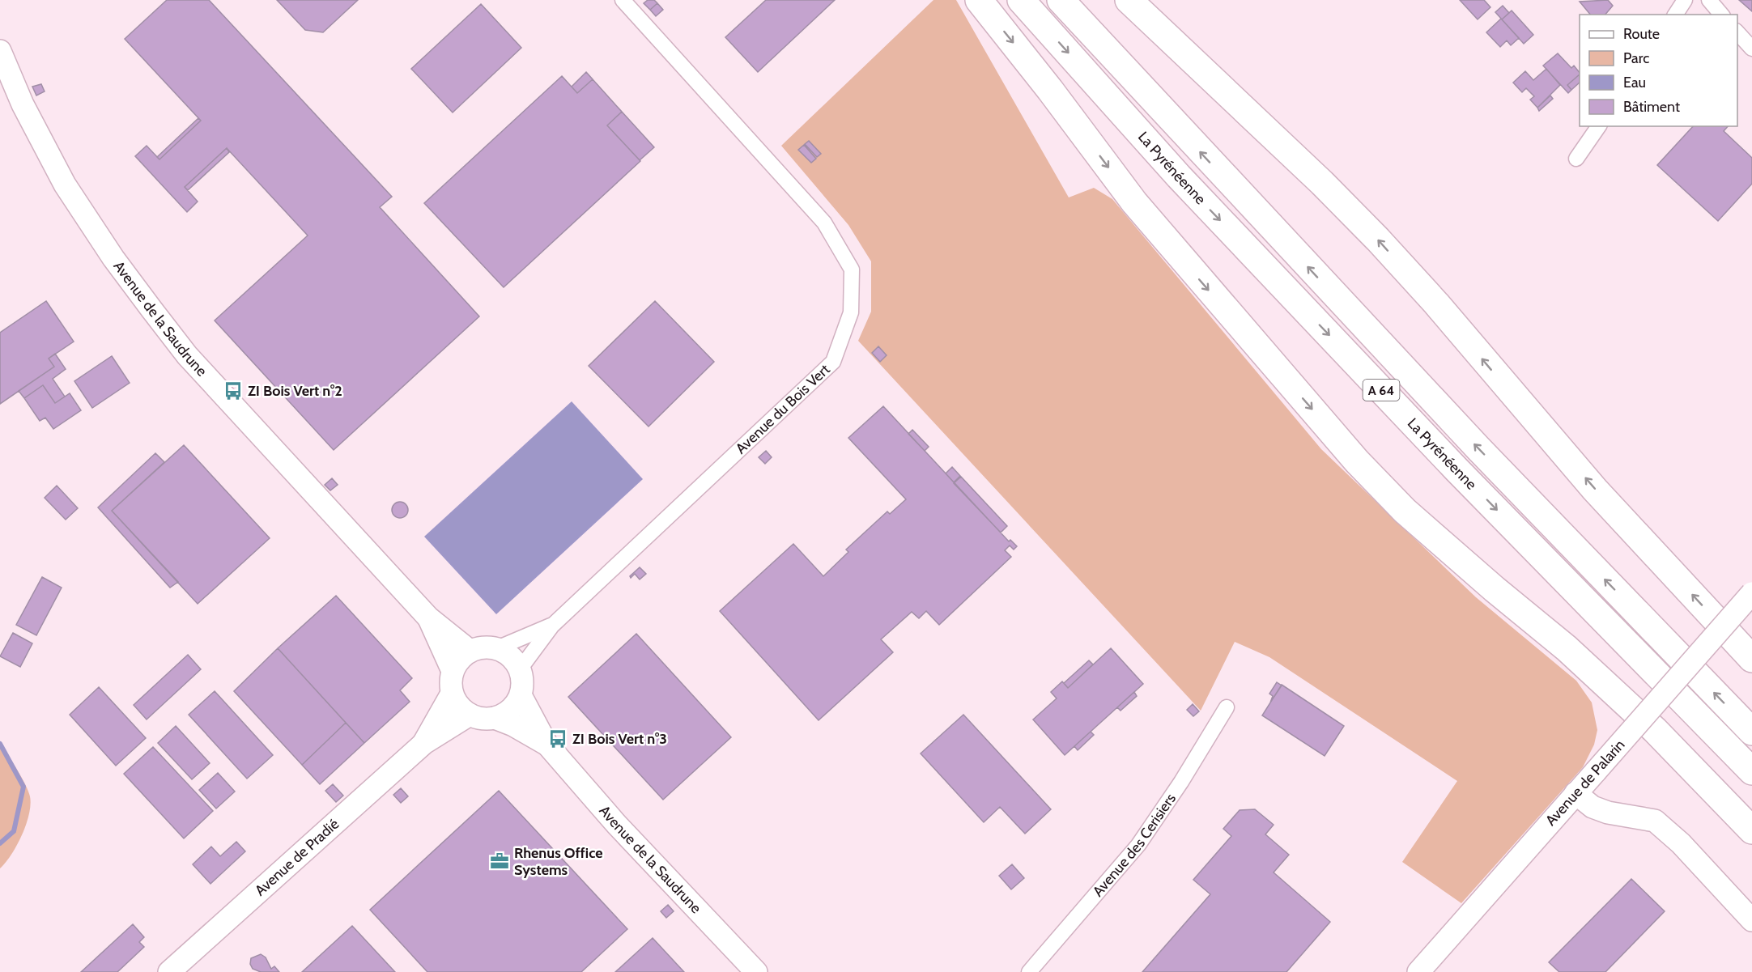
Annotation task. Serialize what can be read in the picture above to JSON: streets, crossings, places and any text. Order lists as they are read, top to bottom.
{
  "streets": {
    "highway": ["La Pyrénéenne", "A 64"],
    "street": [
      "Avenue de la Saudrune",
      "Avenue du Bois Vert",
      "Avenue de Palarin",
      "Avenue des Cerisiers",
      "Avenue de Pradié"
    ]
  },
  "crossings": [
    ["Avenue de la Saudrune", "Avenue du Bois Vert"],
    ["Avenue de la Saudrune", "Avenue de Pradié"],
    ["Avenue du Bois Vert", "Avenue de Pradié"]
  ],
  "places": {
    "bus stop": ["ZI Bois Vert n°2", "ZI Bois Vert n°3"],
    "office": ["Rhenus Office Systems"]
  },
  "legend": [
    "Route",
    "Parc",
    "Eau",
    "Bâtiment"
  ]
}
